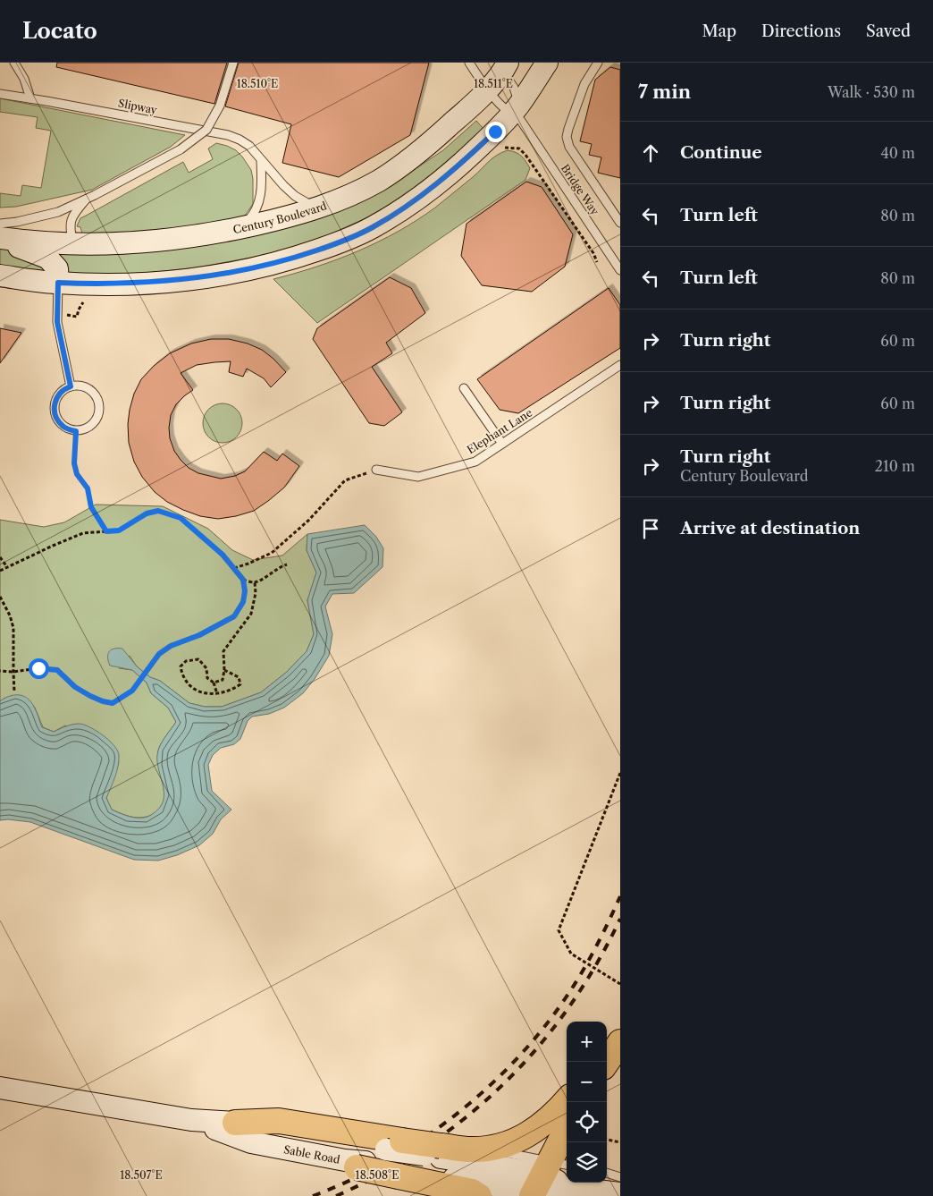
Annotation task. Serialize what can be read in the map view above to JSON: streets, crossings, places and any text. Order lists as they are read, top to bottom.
{
  "streets": {
    "main road": ["Century Boulevard", "Sable Road"],
    "lane": ["Slipway", "Bridge Way", "Elephant Lane"]
  },
  "crossings": [
    ["Slipway", "Century Boulevard"]
  ],
  "page": {
    "header": "Locato",
    "nav": ["Map", "Directions", "Saved"],
    "heading": ["7 min", "Walk · 530 m"],
    "list": [
      ["Continue", "40 m"],
      ["Turn left", "80 m"],
      ["Turn left", "80 m"],
      ["Turn right", "60 m"],
      ["Turn right", "60 m"],
      ["Turn right", "Century Boulevard", "210 m"],
      "Arrive at destination"
    ],
    "map_buttons": ["+", "−"]
  },
  "coordinates": [
    "18.510°E",
    "18.511°E",
    "18.507°E",
    "18.508°E"
  ]
}
